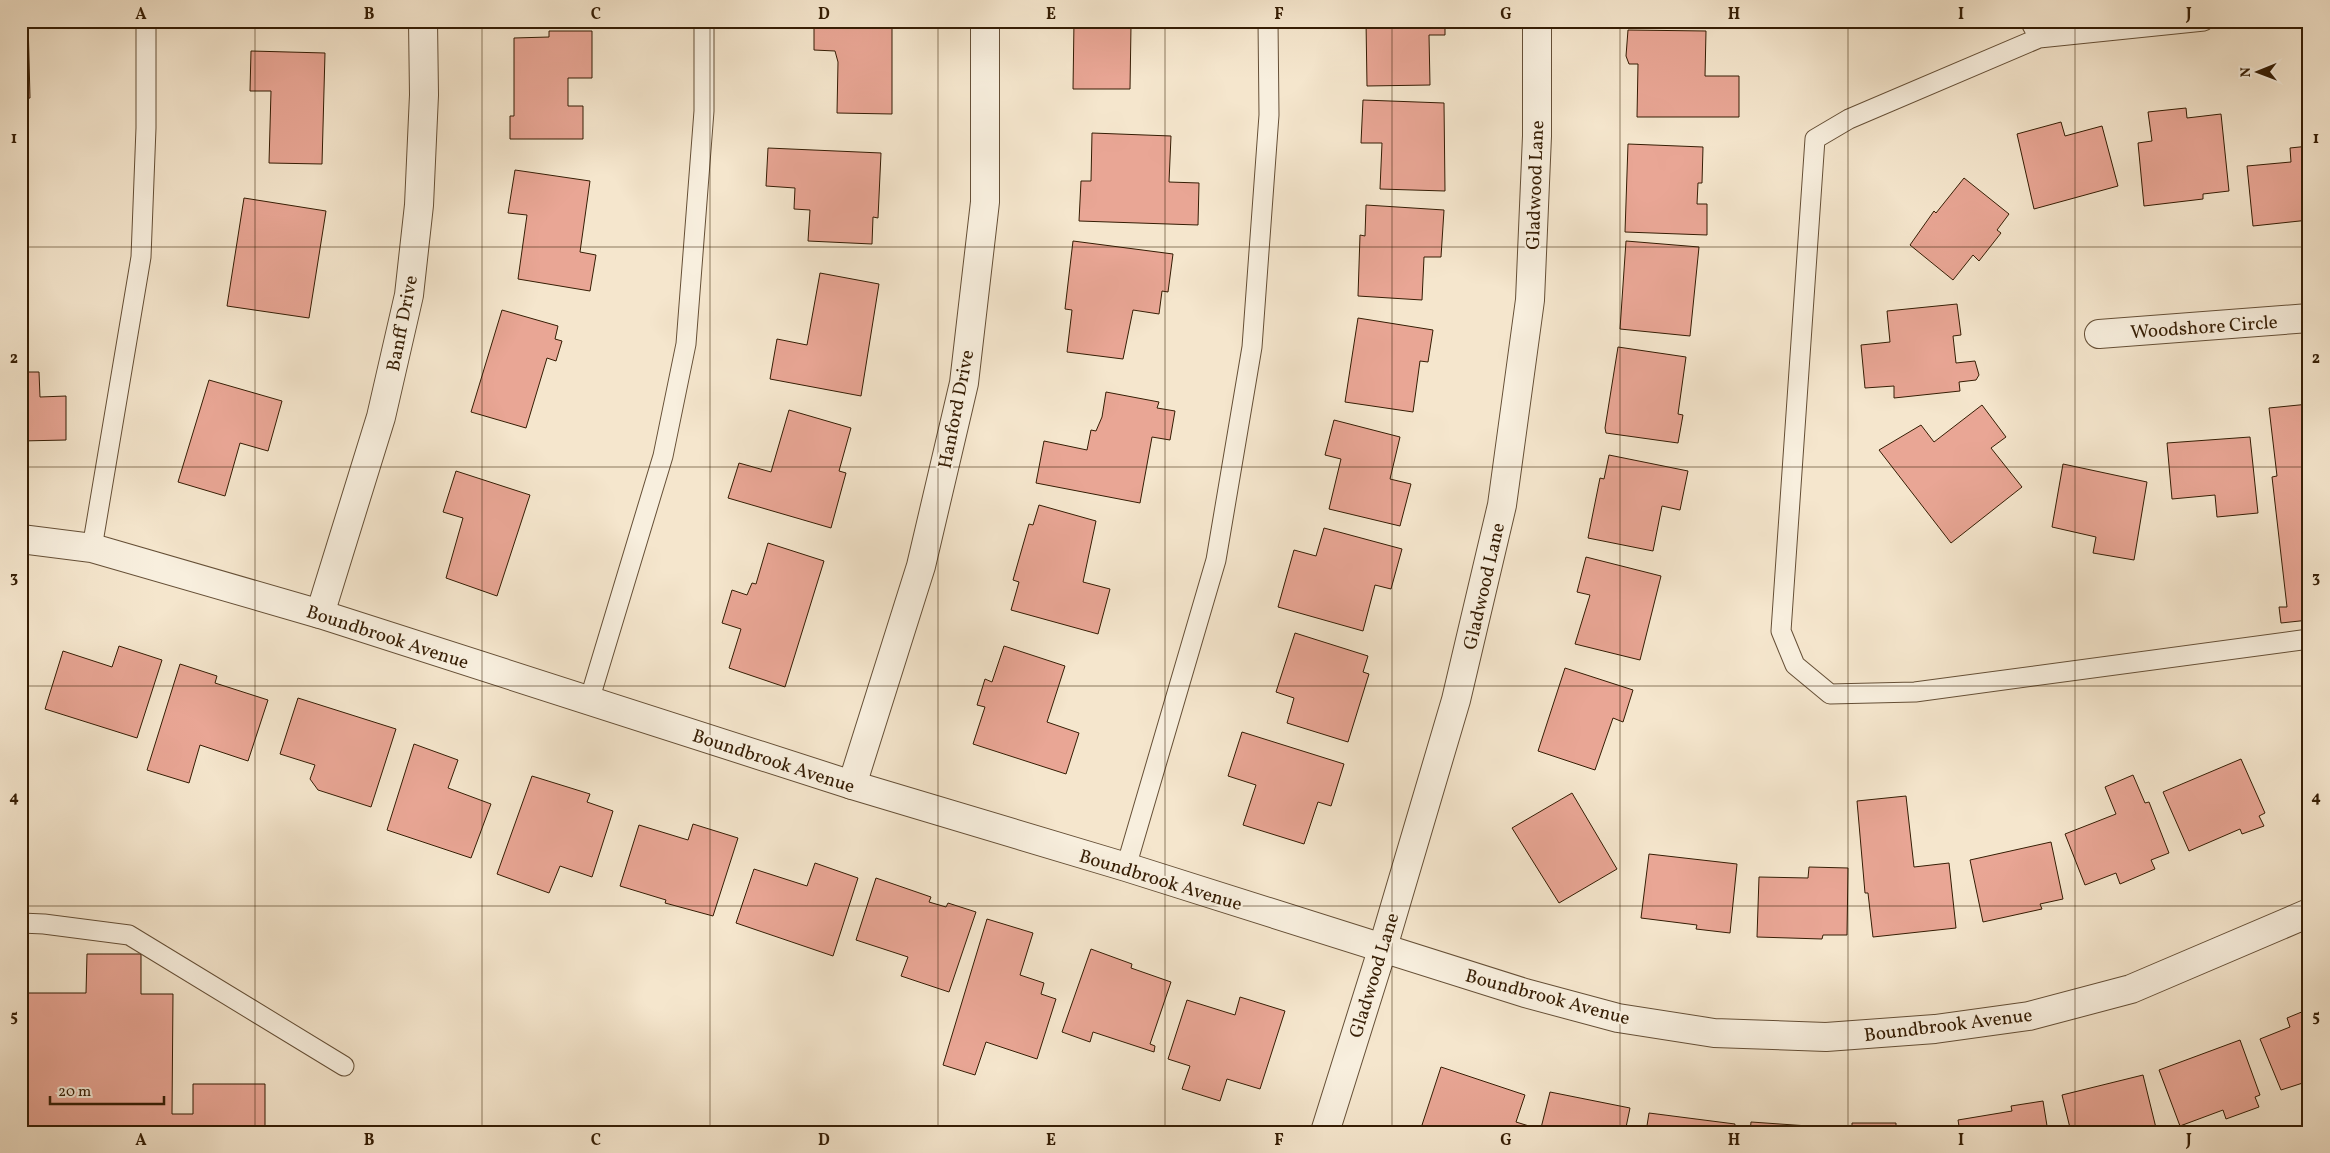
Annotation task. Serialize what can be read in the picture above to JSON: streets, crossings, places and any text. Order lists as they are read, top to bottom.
{
  "streets": {
    "street": [
      "Gladwood Lane",
      "Banff Drive",
      "Woodshore Circle",
      "Hanford Drive",
      "Boundbrook Avenue"
    ]
  },
  "crossings": [
    ["Gladwood Lane", "Boundbrook Avenue"],
    ["Banff Drive", "Boundbrook Avenue"],
    ["Hanford Drive", "Boundbrook Avenue"]
  ],
  "scale_bar": "20 m",
  "north": "left",
  "grid": {
    "columns": [
      "A",
      "B",
      "C",
      "D",
      "E",
      "F",
      "G",
      "H",
      "I",
      "J"
    ],
    "rows": [
      "1",
      "2",
      "3",
      "4",
      "5"
    ]
  }
}
